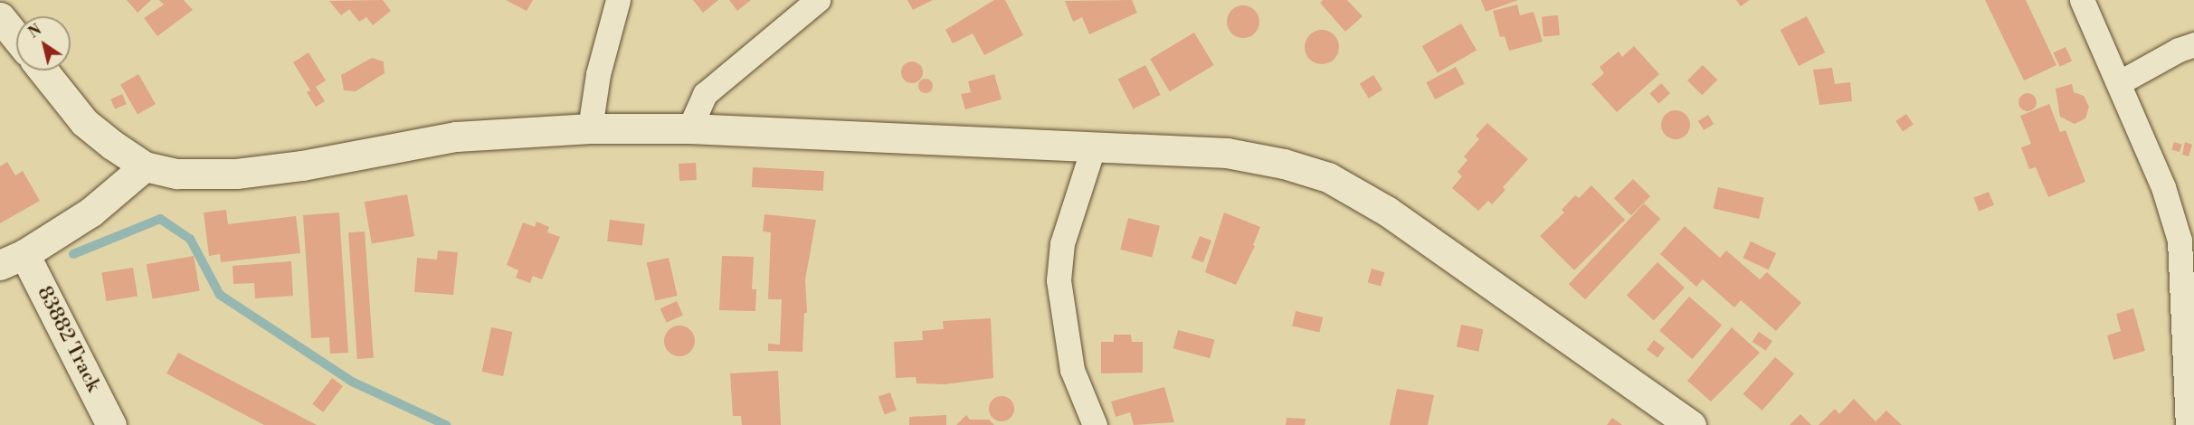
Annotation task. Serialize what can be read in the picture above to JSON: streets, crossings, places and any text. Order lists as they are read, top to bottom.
{
  "streets": {
    "street": ["83882 Track"]
  },
  "north": "top left"
}
